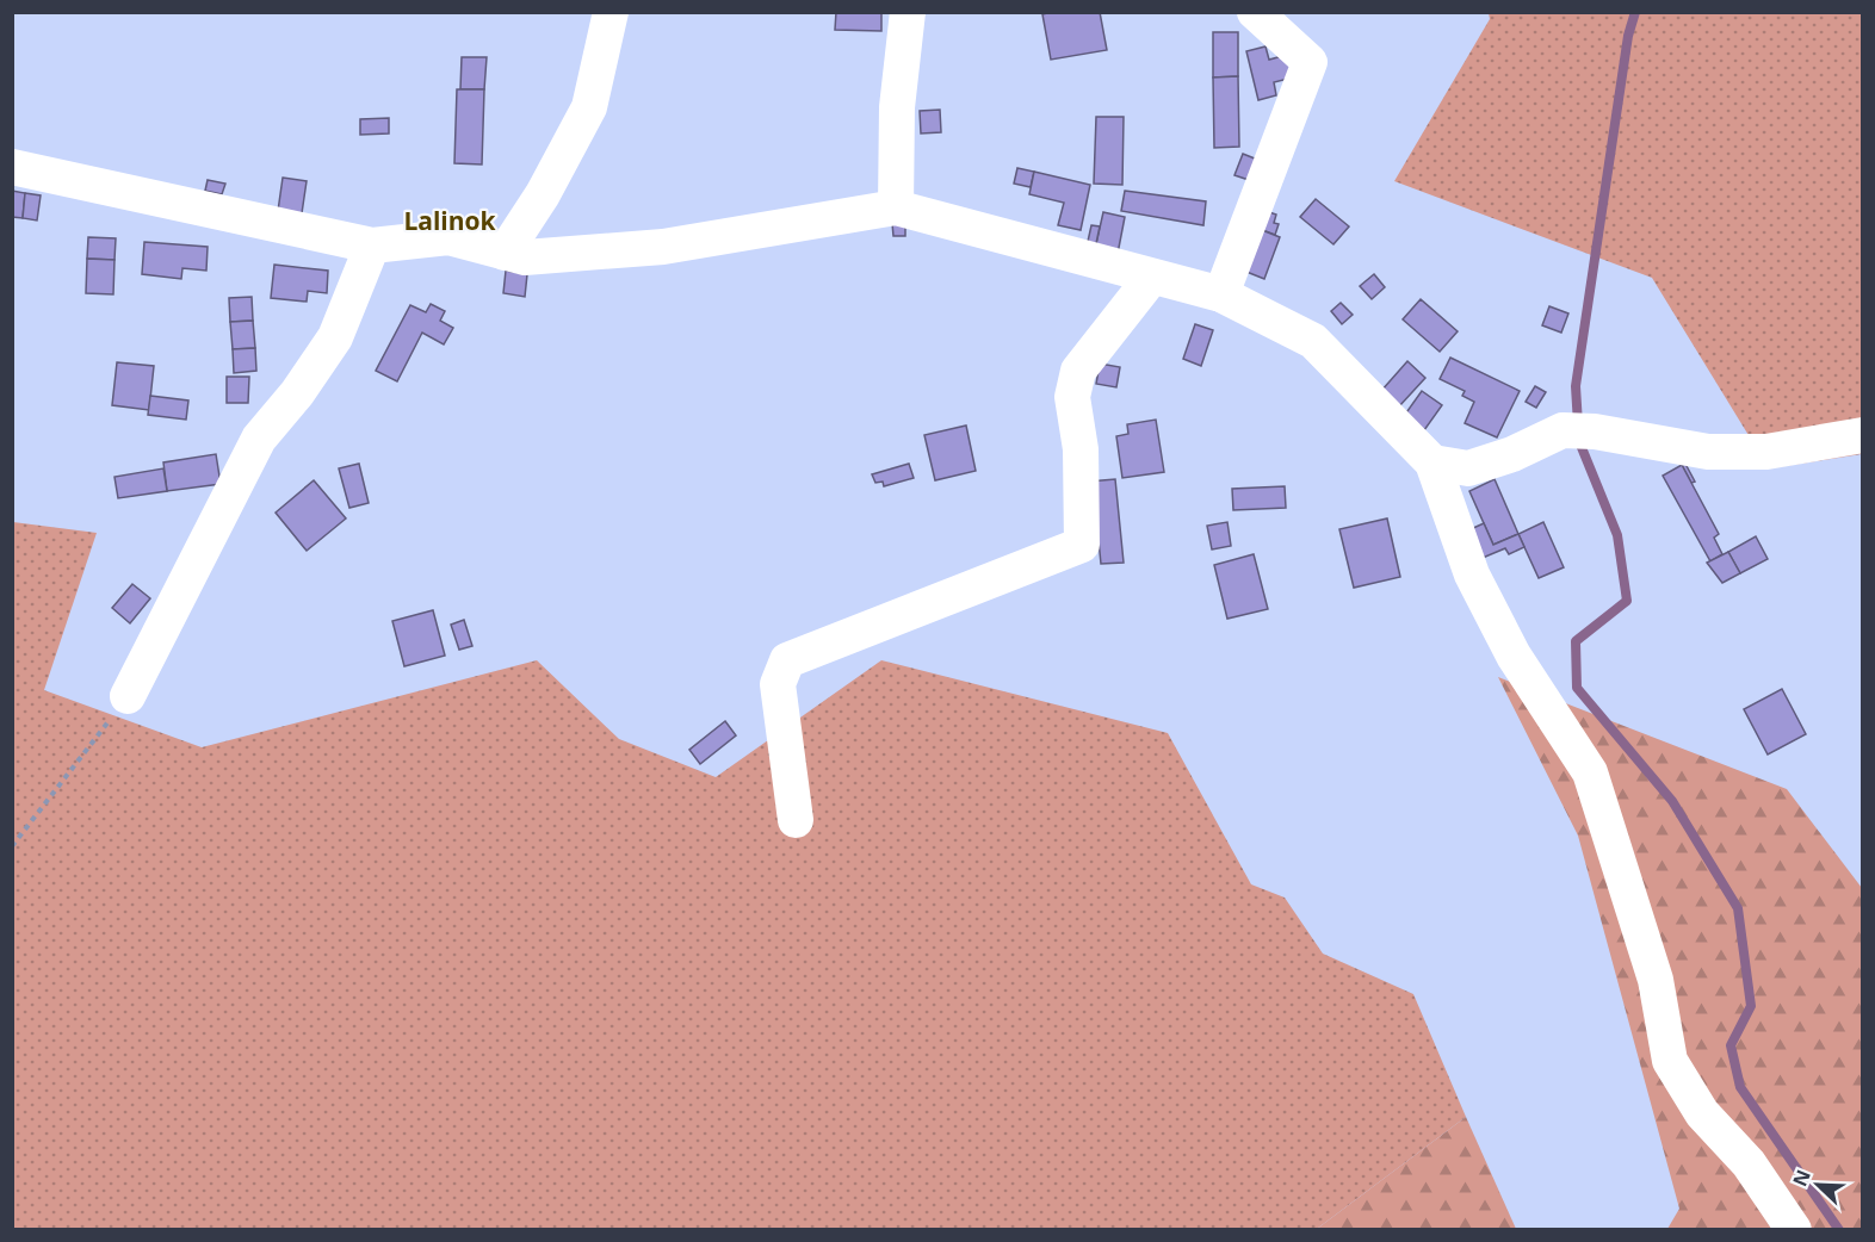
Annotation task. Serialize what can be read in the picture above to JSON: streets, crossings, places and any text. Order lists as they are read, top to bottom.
{
  "districts": ["Lalinok"],
  "north": "top left"
}
